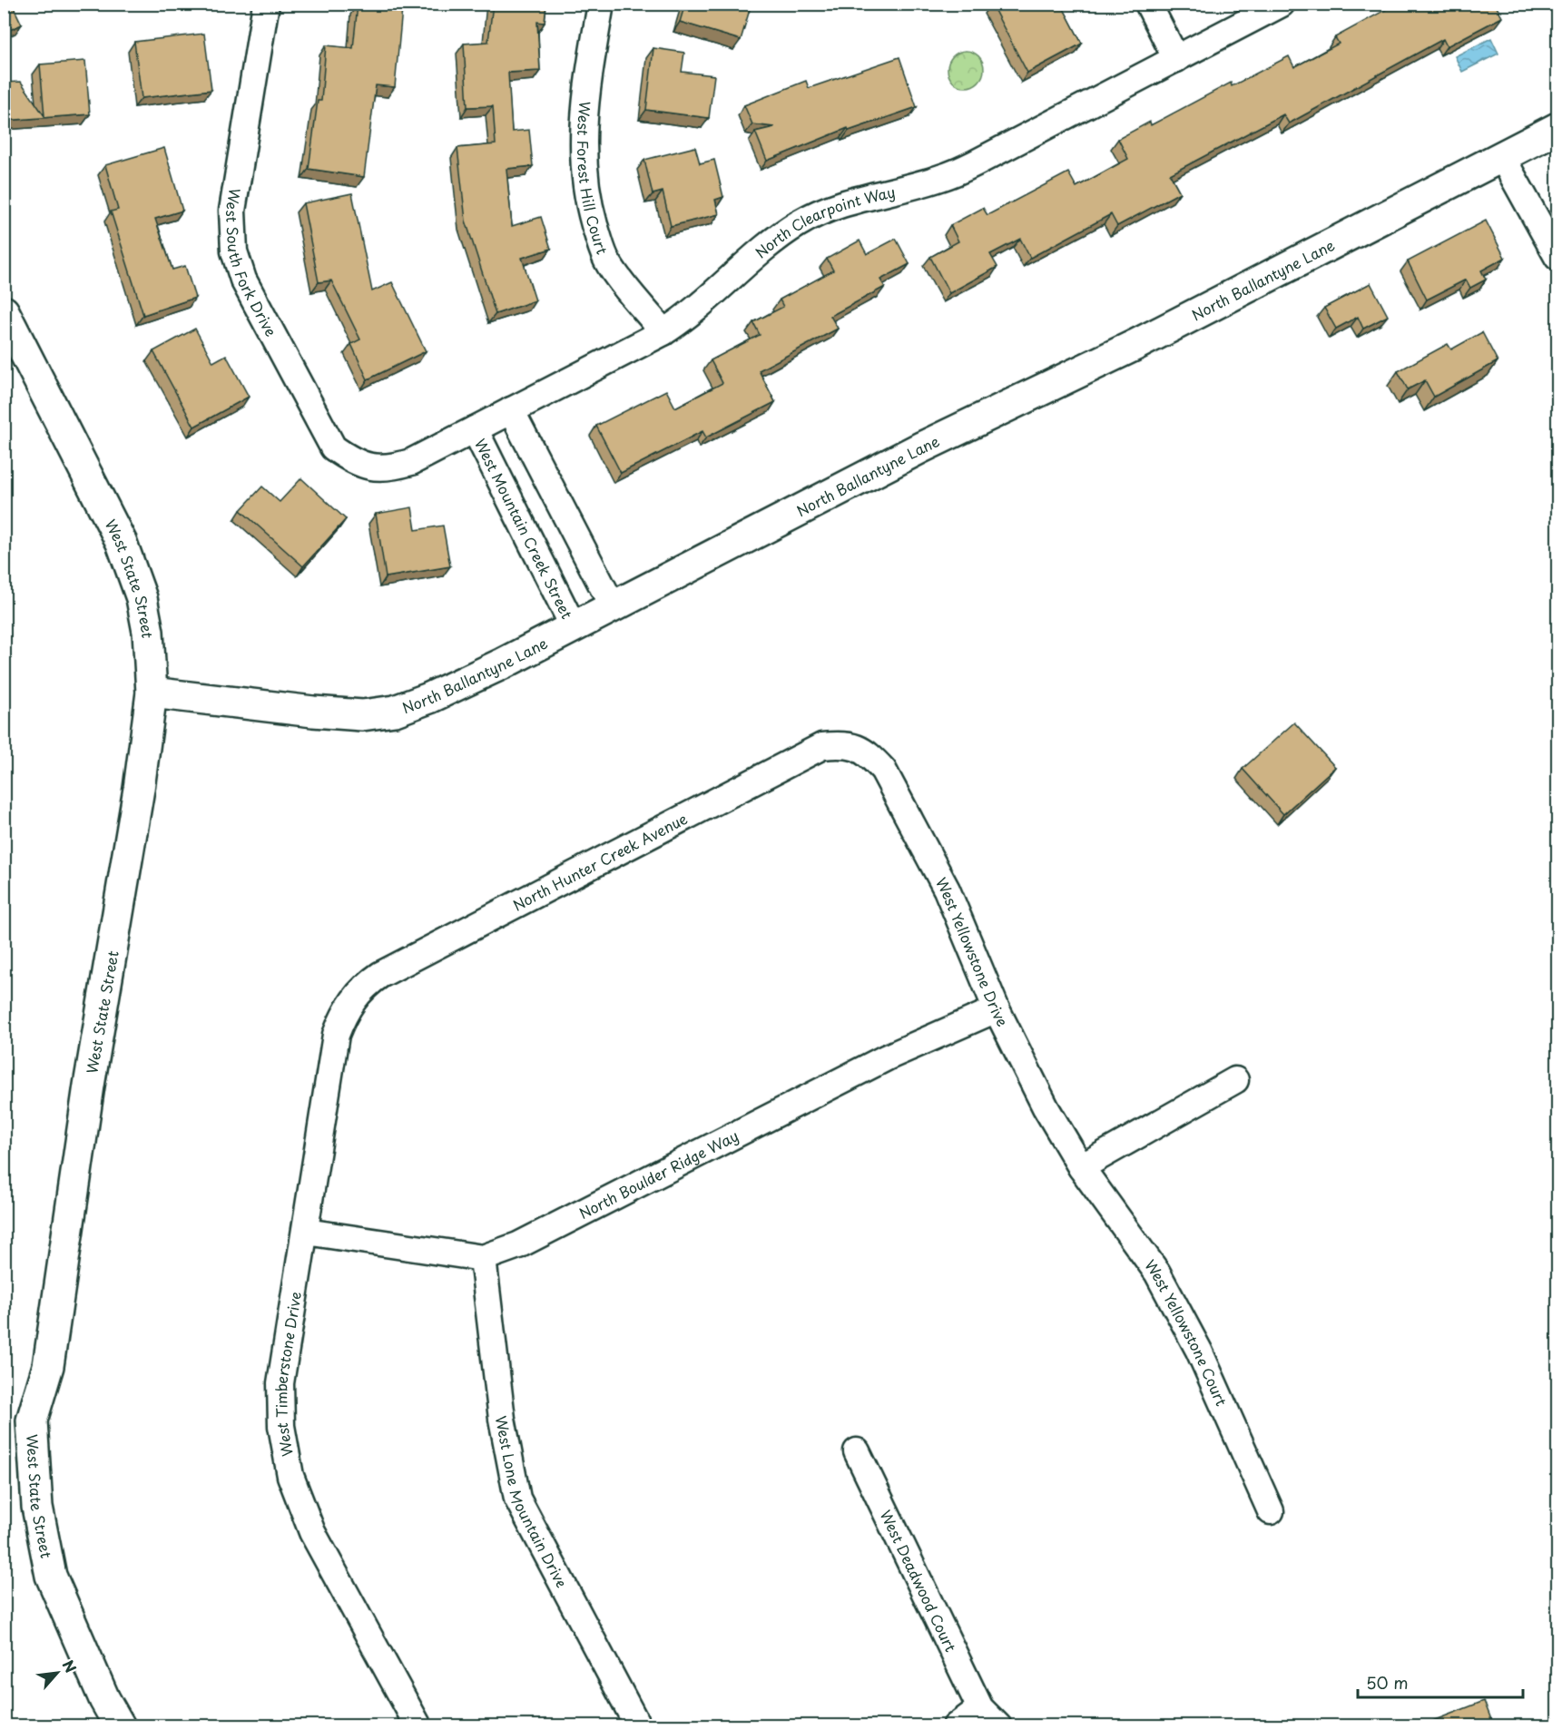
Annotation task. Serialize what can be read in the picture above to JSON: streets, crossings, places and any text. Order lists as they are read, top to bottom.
{
  "streets": {
    "street": [
      "West Forest Hill Court",
      "North Clearpoint Way",
      "West South Fork Drive",
      "North Ballantyne Lane",
      "West Mountain Creek Street",
      "West State Street",
      "North Hunter Creek Avenue",
      "West Yellowstone Drive",
      "North Boulder Ridge Way",
      "West Yellowstone Court",
      "West Timberstone Drive",
      "West Lone Mountain Drive",
      "West Deadwood Court"
    ]
  },
  "crossings": [
    ["West Forest Hill Court", "North Clearpoint Way"],
    ["North Clearpoint Way", "West South Fork Drive"],
    ["North Clearpoint Way", "West Mountain Creek Street"],
    ["North Ballantyne Lane", "West Mountain Creek Street"],
    ["North Ballantyne Lane", "West State Street"],
    ["North Hunter Creek Avenue", "West Yellowstone Drive"],
    ["North Hunter Creek Avenue", "West Timberstone Drive"],
    ["West Yellowstone Drive", "North Boulder Ridge Way"],
    ["West Yellowstone Drive", "West Yellowstone Court"],
    ["North Boulder Ridge Way", "West Timberstone Drive"],
    ["North Boulder Ridge Way", "West Lone Mountain Drive"]
  ],
  "scale_bar": "50 m",
  "north": "top right"
}
